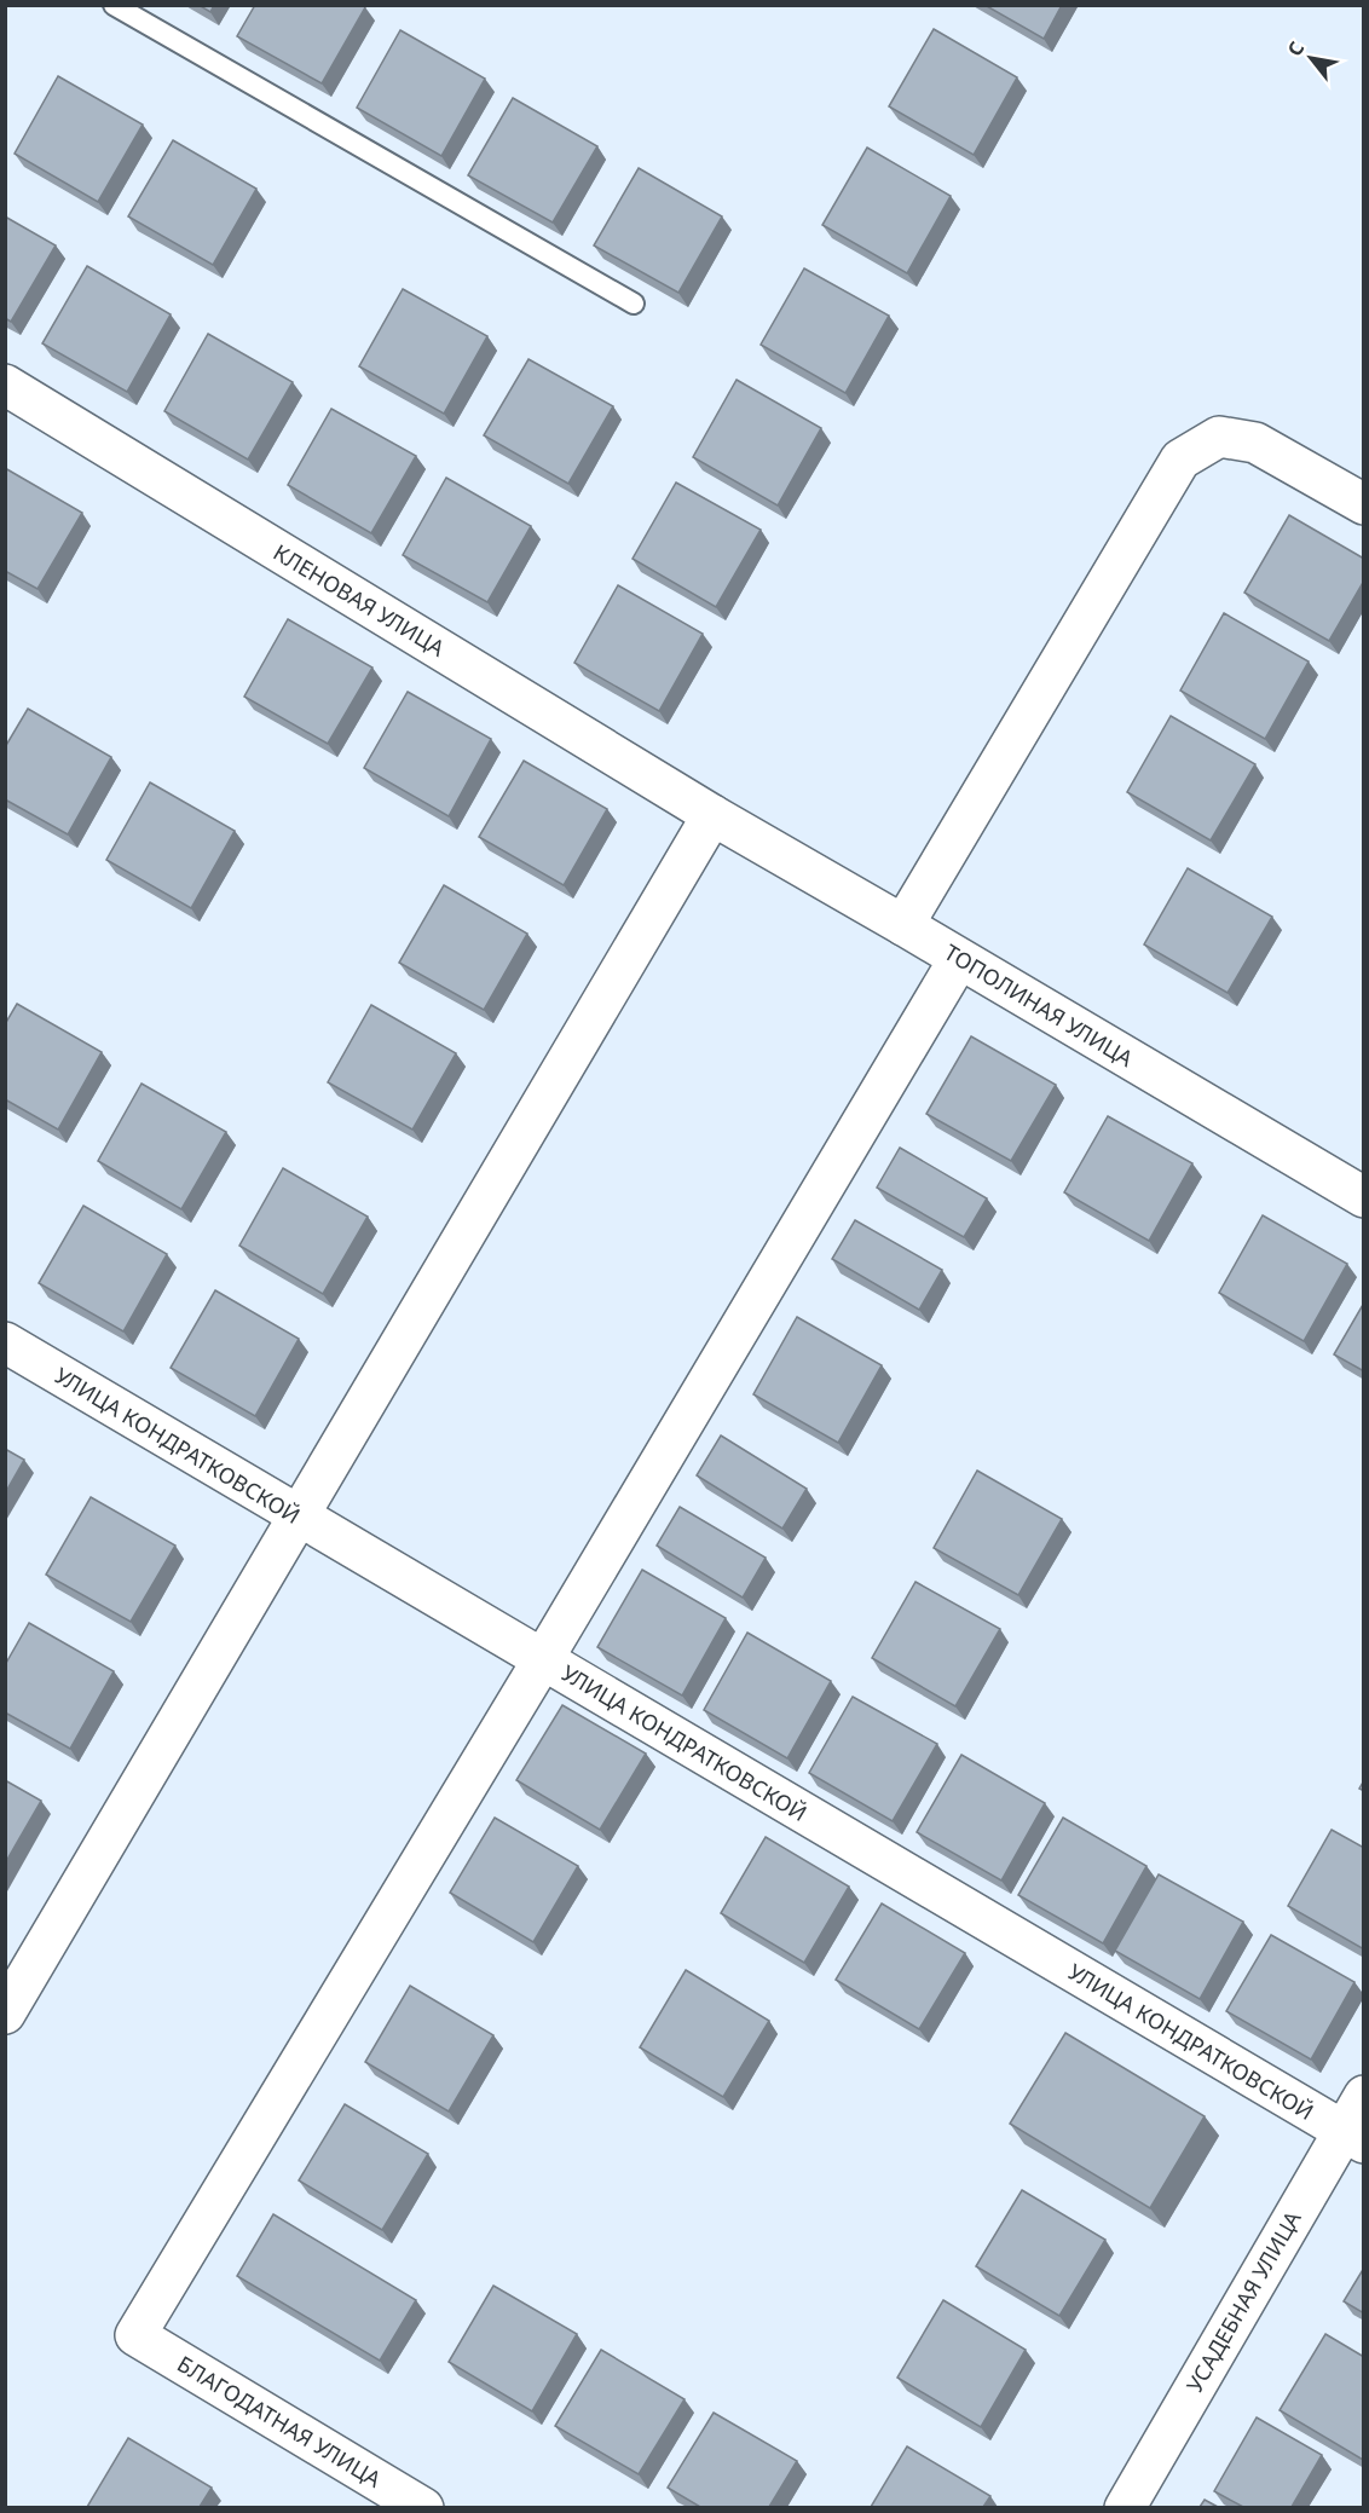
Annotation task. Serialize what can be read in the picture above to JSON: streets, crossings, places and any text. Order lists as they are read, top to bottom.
{
  "streets": {
    "street": [
      "КЛЕНОВАЯ УЛИЦА",
      "ТОПОЛИНАЯ УЛИЦА",
      "УЛИЦА КОНДРАТКОВСКОЙ",
      "УСАДЕБНАЯ УЛИЦА",
      "БЛАГОДАТНАЯ УЛИЦА"
    ]
  },
  "crossings": [
    ["КЛЕНОВАЯ УЛИЦА", "ТОПОЛИНАЯ УЛИЦА"],
    ["УЛИЦА КОНДРАТКОВСКОЙ", "УСАДЕБНАЯ УЛИЦА"],
    ["УЛИЦА КОНДРАТКОВСКОЙ", "БЛАГОДАТНАЯ УЛИЦА"]
  ],
  "north": "top left"
}
